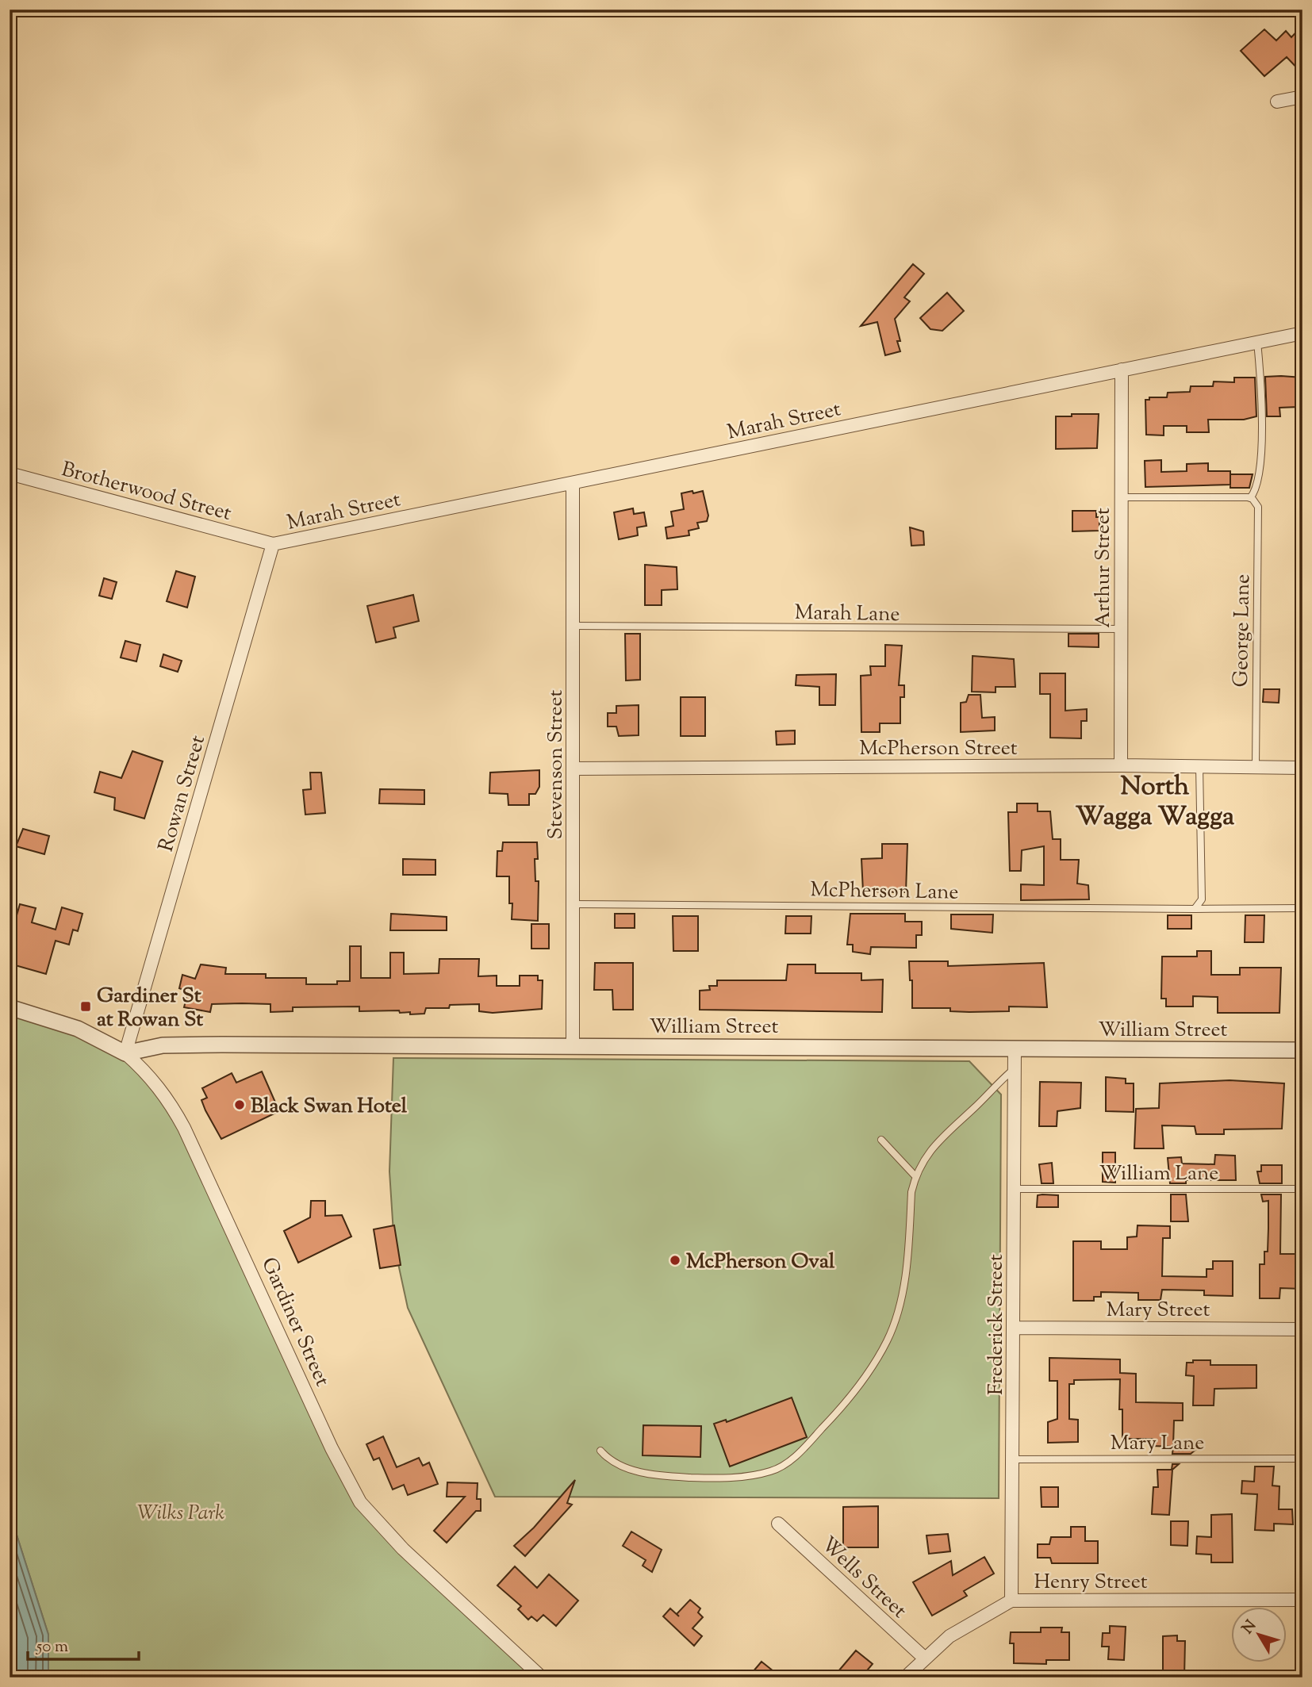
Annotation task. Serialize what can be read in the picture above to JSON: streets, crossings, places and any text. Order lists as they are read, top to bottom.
{
  "streets": {
    "street": [
      "Marah Street",
      "Brotherwood Street",
      "Arthur Street",
      "McPherson Street",
      "Stevenson Street",
      "Rowan Street",
      "William Street",
      "Mary Street",
      "Gardiner Street",
      "Frederick Street",
      "Wells Street",
      "Henry Street"
    ],
    "lane": [
      "Marah Lane",
      "George Lane",
      "McPherson Lane",
      "William Lane",
      "Mary Lane"
    ]
  },
  "crossings": [
    ["Marah Street", "Brotherwood Street"],
    ["Marah Street", "Arthur Street"],
    ["Marah Street", "Stevenson Street"],
    ["Marah Street", "Rowan Street"],
    ["Brotherwood Street", "Rowan Street"],
    ["Arthur Street", "Marah Lane"],
    ["Arthur Street", "McPherson Street"],
    ["Marah Lane", "Stevenson Street"],
    ["George Lane", "McPherson Street"],
    ["McPherson Street", "Stevenson Street"],
    ["Stevenson Street", "McPherson Lane"],
    ["Stevenson Street", "William Street"],
    ["Rowan Street", "William Street"],
    ["Rowan Street", "Gardiner Street"],
    ["William Street", "Gardiner Street"],
    ["William Street", "Frederick Street"],
    ["William Lane", "Frederick Street"],
    ["Mary Street", "Frederick Street"],
    ["Frederick Street", "Mary Lane"],
    ["Frederick Street", "Henry Street"],
    ["Wells Street", "Henry Street"]
  ],
  "districts": ["North Wagga Wagga"],
  "parks": ["Wilks Park"],
  "places": {
    "transit": ["Gardiner St at Rowan St"],
    "other": ["Black Swan Hotel", "McPherson Oval"]
  },
  "scale_bar": "50 m",
  "north": "top left"
}
